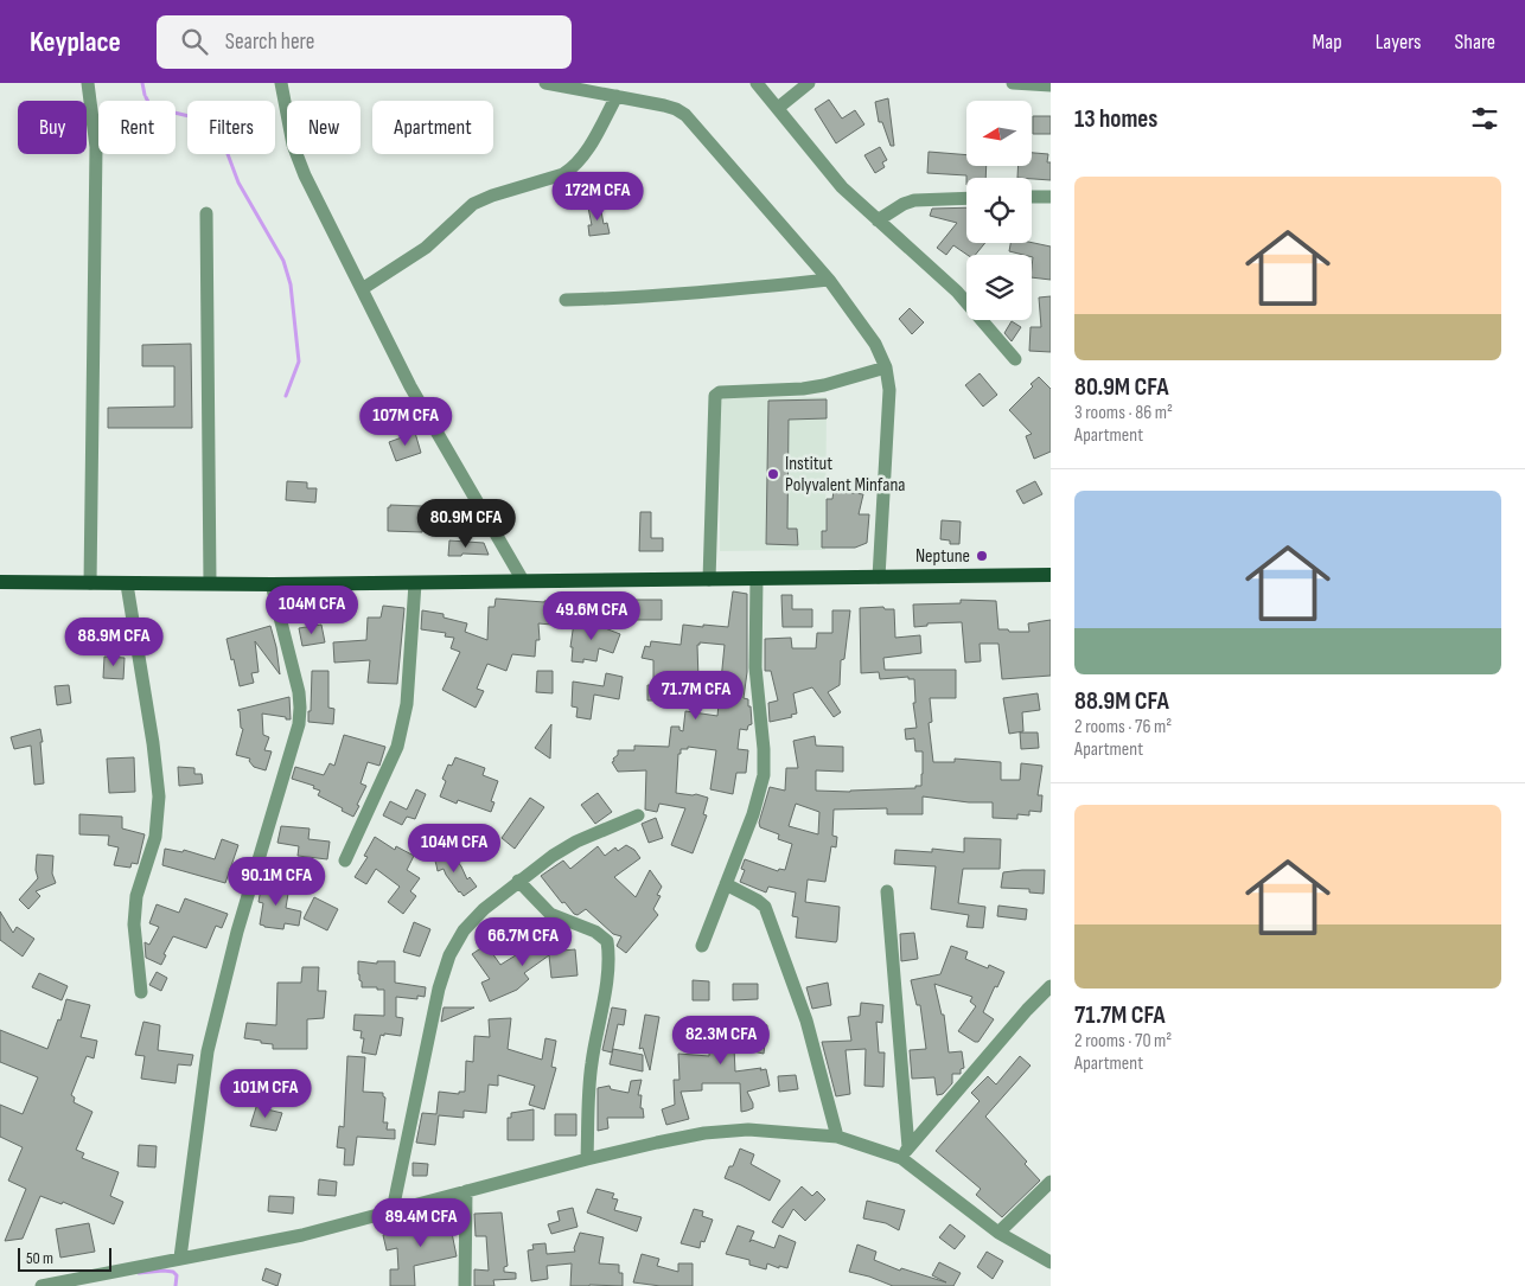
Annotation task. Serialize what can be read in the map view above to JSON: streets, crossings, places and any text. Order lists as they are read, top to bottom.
{
  "places": ["Institut Polyvalent Minfana", "Neptune"],
  "scale_bar": "50 m",
  "north": "left",
  "page": {
    "header": "Keyplace",
    "search": "Search here",
    "nav": ["Map", "Layers", "Share"],
    "heading": "13 homes",
    "chip": [
      "Buy",
      "Rent",
      "Filters",
      "New",
      "Apartment"
    ],
    "list": [
      {
        "name": "80.9M CFA",
        "note": "3 rooms · 86 m² · Apartment"
      },
      {
        "name": "88.9M CFA",
        "note": "2 rooms · 76 m² · Apartment"
      },
      {
        "name": "71.7M CFA",
        "note": "2 rooms · 70 m² · Apartment"
      }
    ],
    "price": [
      "172M CFA",
      "107M CFA",
      "80.9M CFA",
      "104M CFA",
      "49.6M CFA",
      "88.9M CFA",
      "71.7M CFA",
      "104M CFA",
      "90.1M CFA",
      "66.7M CFA",
      "82.3M CFA",
      "101M CFA",
      "89.4M CFA"
    ],
    "scale": "50 m"
  }
}
